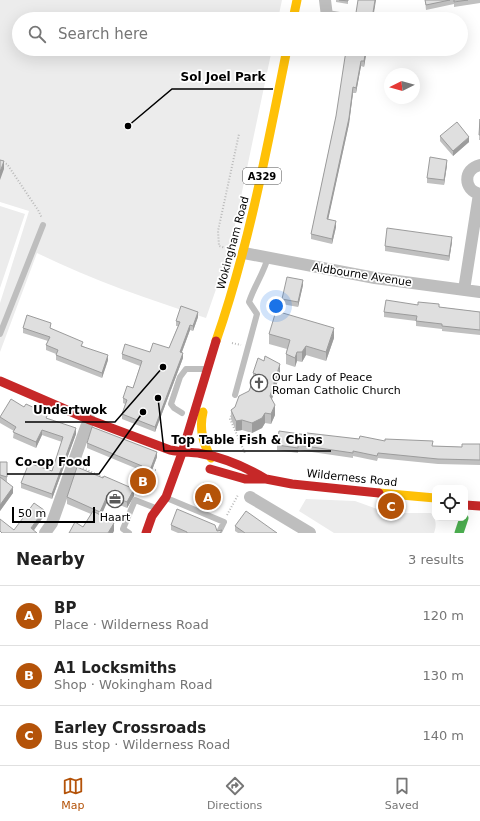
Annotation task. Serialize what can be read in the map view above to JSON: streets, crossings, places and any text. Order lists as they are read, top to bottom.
{
  "streets": {
    "main road": ["A329", "Wokingham Road", "Wilderness Road"],
    "street": ["Aldbourne Avenue"]
  },
  "crossings": [
    ["Wokingham Road", "Aldbourne Avenue"],
    ["Wokingham Road", "Wilderness Road"]
  ],
  "places": {
    "other": [
      "Sol Joel Park",
      "Undertwok",
      "Top Table Fish & Chips",
      "Co-op Food"
    ],
    "church": ["Our Lady of Peace Roman Catholic Church"],
    "office": ["Haart"]
  },
  "scale_bar": "50 m",
  "north": "left",
  "page": {
    "search": "Search here",
    "pins": ["B", "A", "C"],
    "scale": "50 m",
    "heading": ["Nearby", "3 results"],
    "list": [
      {
        "mark": "A",
        "name": "BP",
        "note": "Place · Wilderness Road",
        "value": "120 m"
      },
      {
        "mark": "B",
        "name": "A1 Locksmiths",
        "note": "Shop · Wokingham Road",
        "value": "130 m"
      },
      {
        "mark": "C",
        "name": "Earley Crossroads",
        "note": "Bus stop · Wilderness Road",
        "value": "140 m"
      }
    ],
    "nav": ["Map", "Directions", "Saved"]
  }
}
